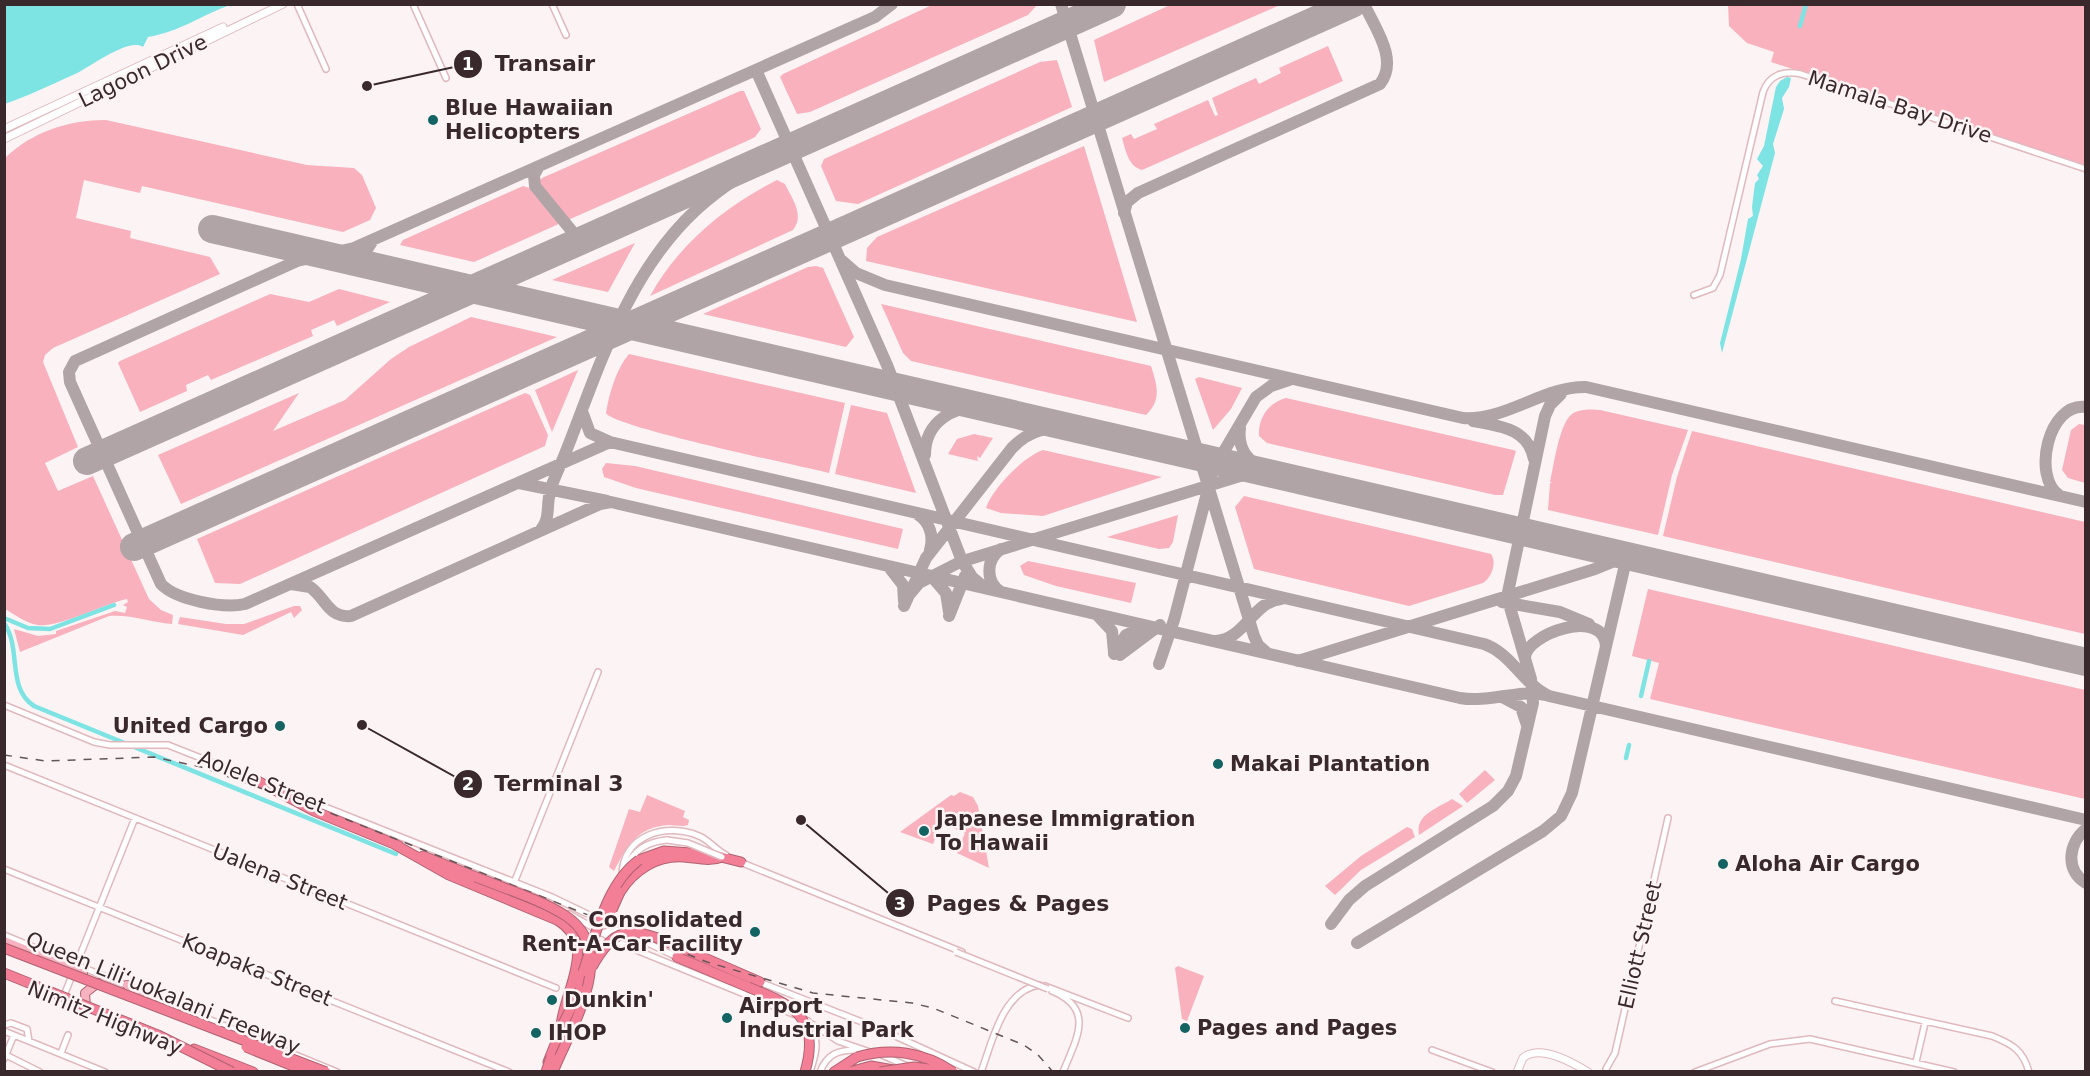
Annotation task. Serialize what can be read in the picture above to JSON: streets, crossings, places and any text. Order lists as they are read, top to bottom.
{
  "streets": {
    "highway": ["Queen Liliʻuokalani Freeway"],
    "main road": ["Nimitz Highway"],
    "street": [
      "Lagoon Drive",
      "Mamala Bay Drive",
      "Aolele Street",
      "Ualena Street",
      "Elliott Street",
      "Koapaka Street"
    ]
  },
  "crossings": [
    ["Queen Liliʻuokalani Freeway", "Nimitz Highway"]
  ],
  "places": [
    "Transair",
    "Blue Hawaiian Helicopters",
    "Terminal 3",
    "United Cargo",
    "Makai Plantation",
    "Pages & Pages",
    "Japanese Immigration To Hawaii",
    "Aloha Air Cargo",
    "Consolidated Rent-A-Car Facility",
    "Dunkin'",
    "Airport Industrial Park",
    "Pages and Pages",
    "IHOP"
  ]
}
